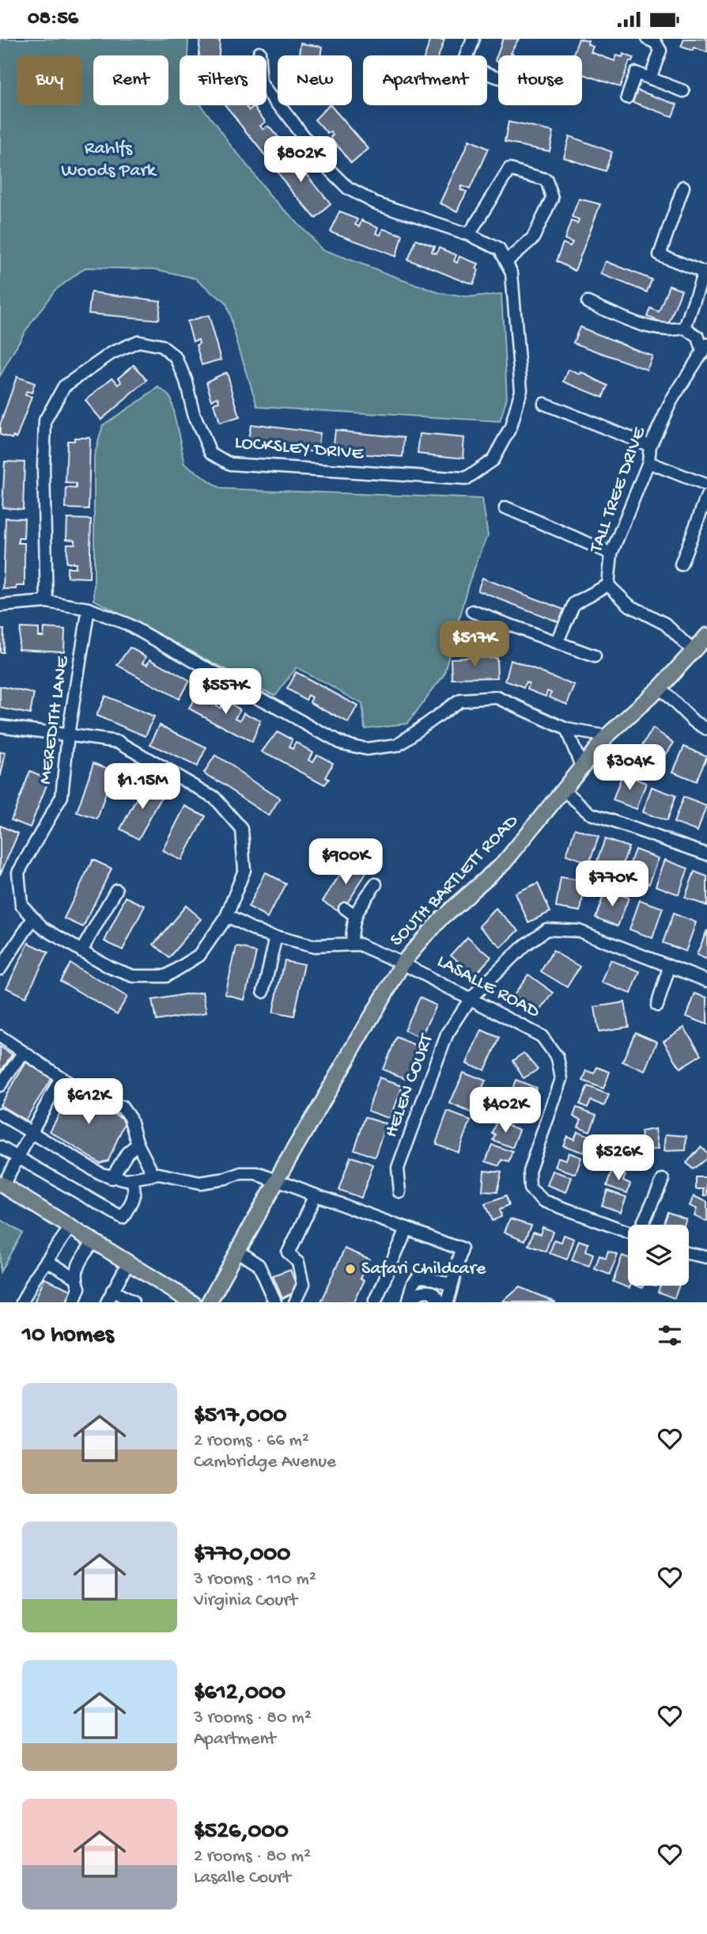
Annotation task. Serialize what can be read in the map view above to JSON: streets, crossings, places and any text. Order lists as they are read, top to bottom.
{
  "streets": {
    "main road": ["SOUTH BARTLETT ROAD"],
    "street": [
      "LOCKSLEY DRIVE",
      "TALL TREE DRIVE",
      "MEREDITH LANE",
      "LASALLE ROAD",
      "HELEN COURT"
    ]
  },
  "crossings": [
    ["TALL TREE DRIVE", "SOUTH BARTLETT ROAD"],
    ["MEREDITH LANE", "LASALLE ROAD"],
    ["SOUTH BARTLETT ROAD", "LASALLE ROAD"],
    ["LASALLE ROAD", "HELEN COURT"]
  ],
  "parks": ["Rahlfs Woods Park"],
  "places": ["Safari Childcare"],
  "page": {
    "status": "08:56",
    "chip": [
      "Buy",
      "Rent",
      "Filters",
      "New",
      "Apartment",
      "House"
    ],
    "price": [
      "$802K",
      "$517K",
      "$557K",
      "$304K",
      "$1.15M",
      "$900K",
      "$770K",
      "$612K",
      "$402K",
      "$526K"
    ],
    "heading": "10 homes",
    "list": [
      {
        "name": "$517,000",
        "note": "2 rooms · 66 m² · Cambridge Avenue"
      },
      {
        "name": "$770,000",
        "note": "3 rooms · 110 m² · Virginia Court"
      },
      {
        "name": "$612,000",
        "note": "3 rooms · 80 m² · Apartment"
      },
      {
        "name": "$526,000",
        "note": "2 rooms · 80 m² · Lasalle Court"
      }
    ]
  }
}
